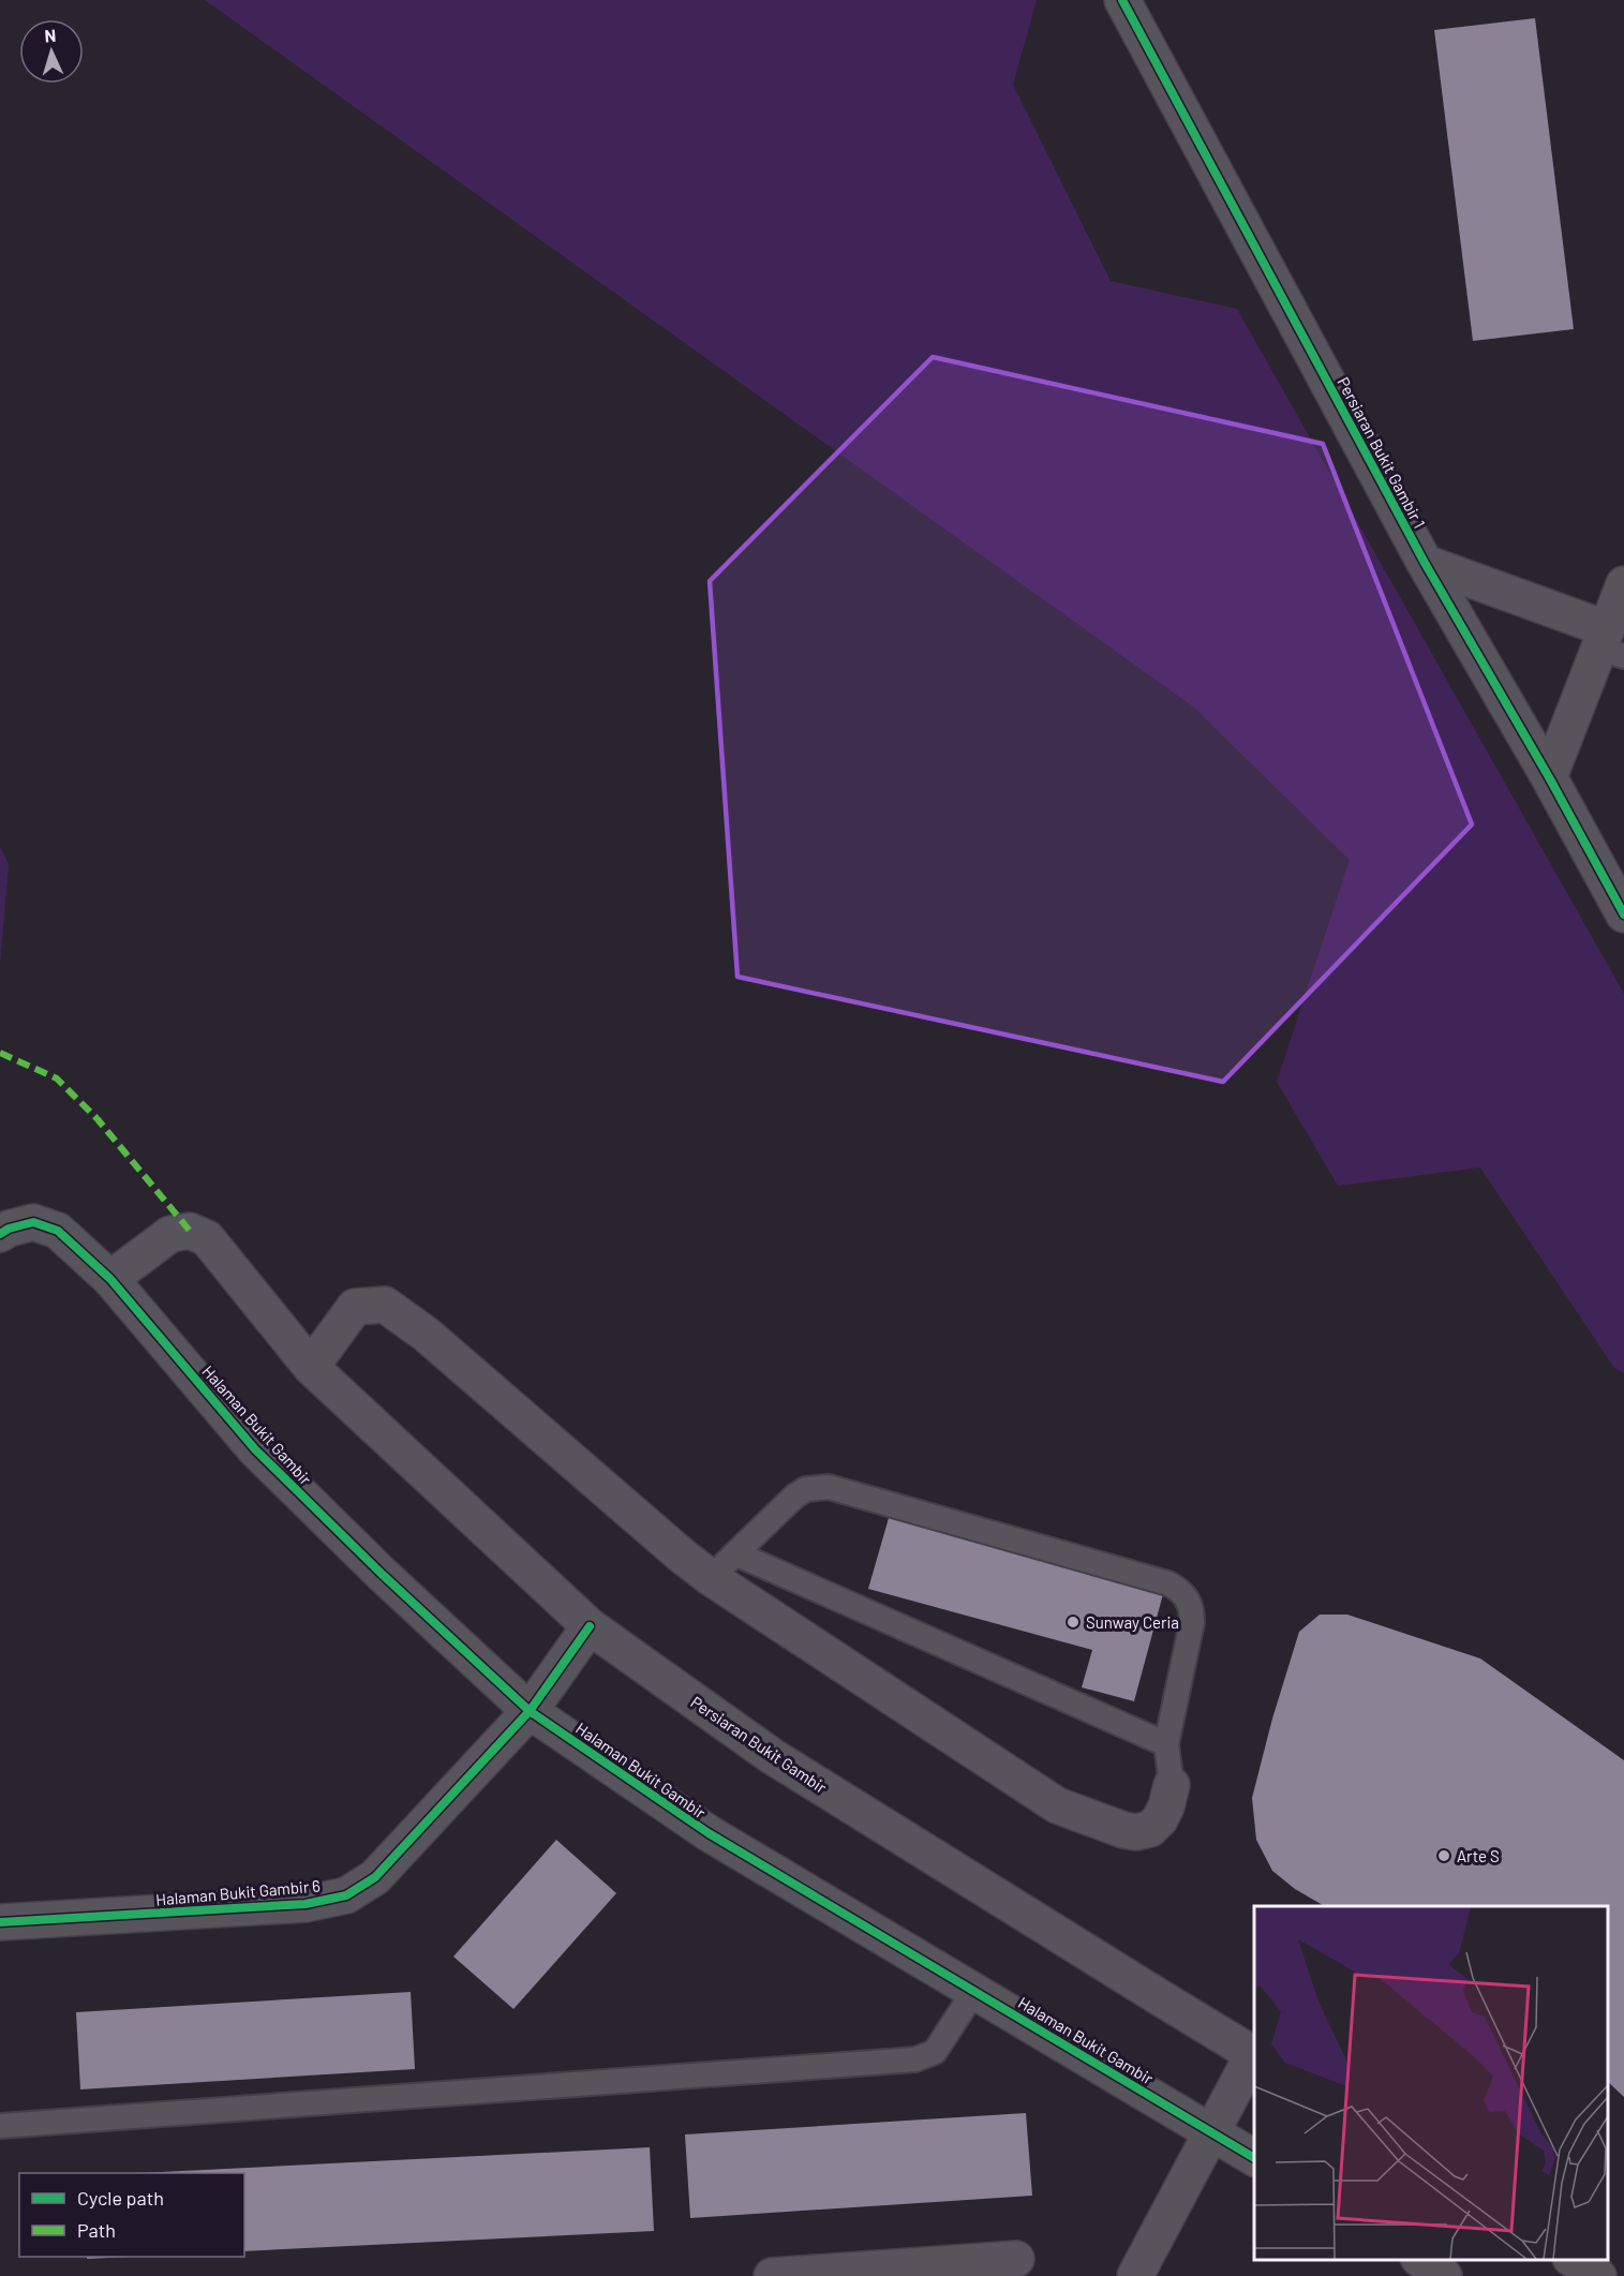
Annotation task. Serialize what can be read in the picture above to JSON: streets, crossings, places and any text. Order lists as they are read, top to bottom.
{
  "streets": {
    "street": [
      "Persiaran Bukit Gambir 1",
      "Halaman Bukit Gambir",
      "Persiaran Bukit Gambir",
      "Halaman Bukit Gambir 6"
    ]
  },
  "crossings": [
    ["Halaman Bukit Gambir", "Persiaran Bukit Gambir"],
    ["Halaman Bukit Gambir", "Halaman Bukit Gambir 6"],
    ["Persiaran Bukit Gambir", "Halaman Bukit Gambir 6"]
  ],
  "places": ["Sunway Ceria", "Arte S"],
  "legend": ["Cycle path", "Path"],
  "north": "top"
}
